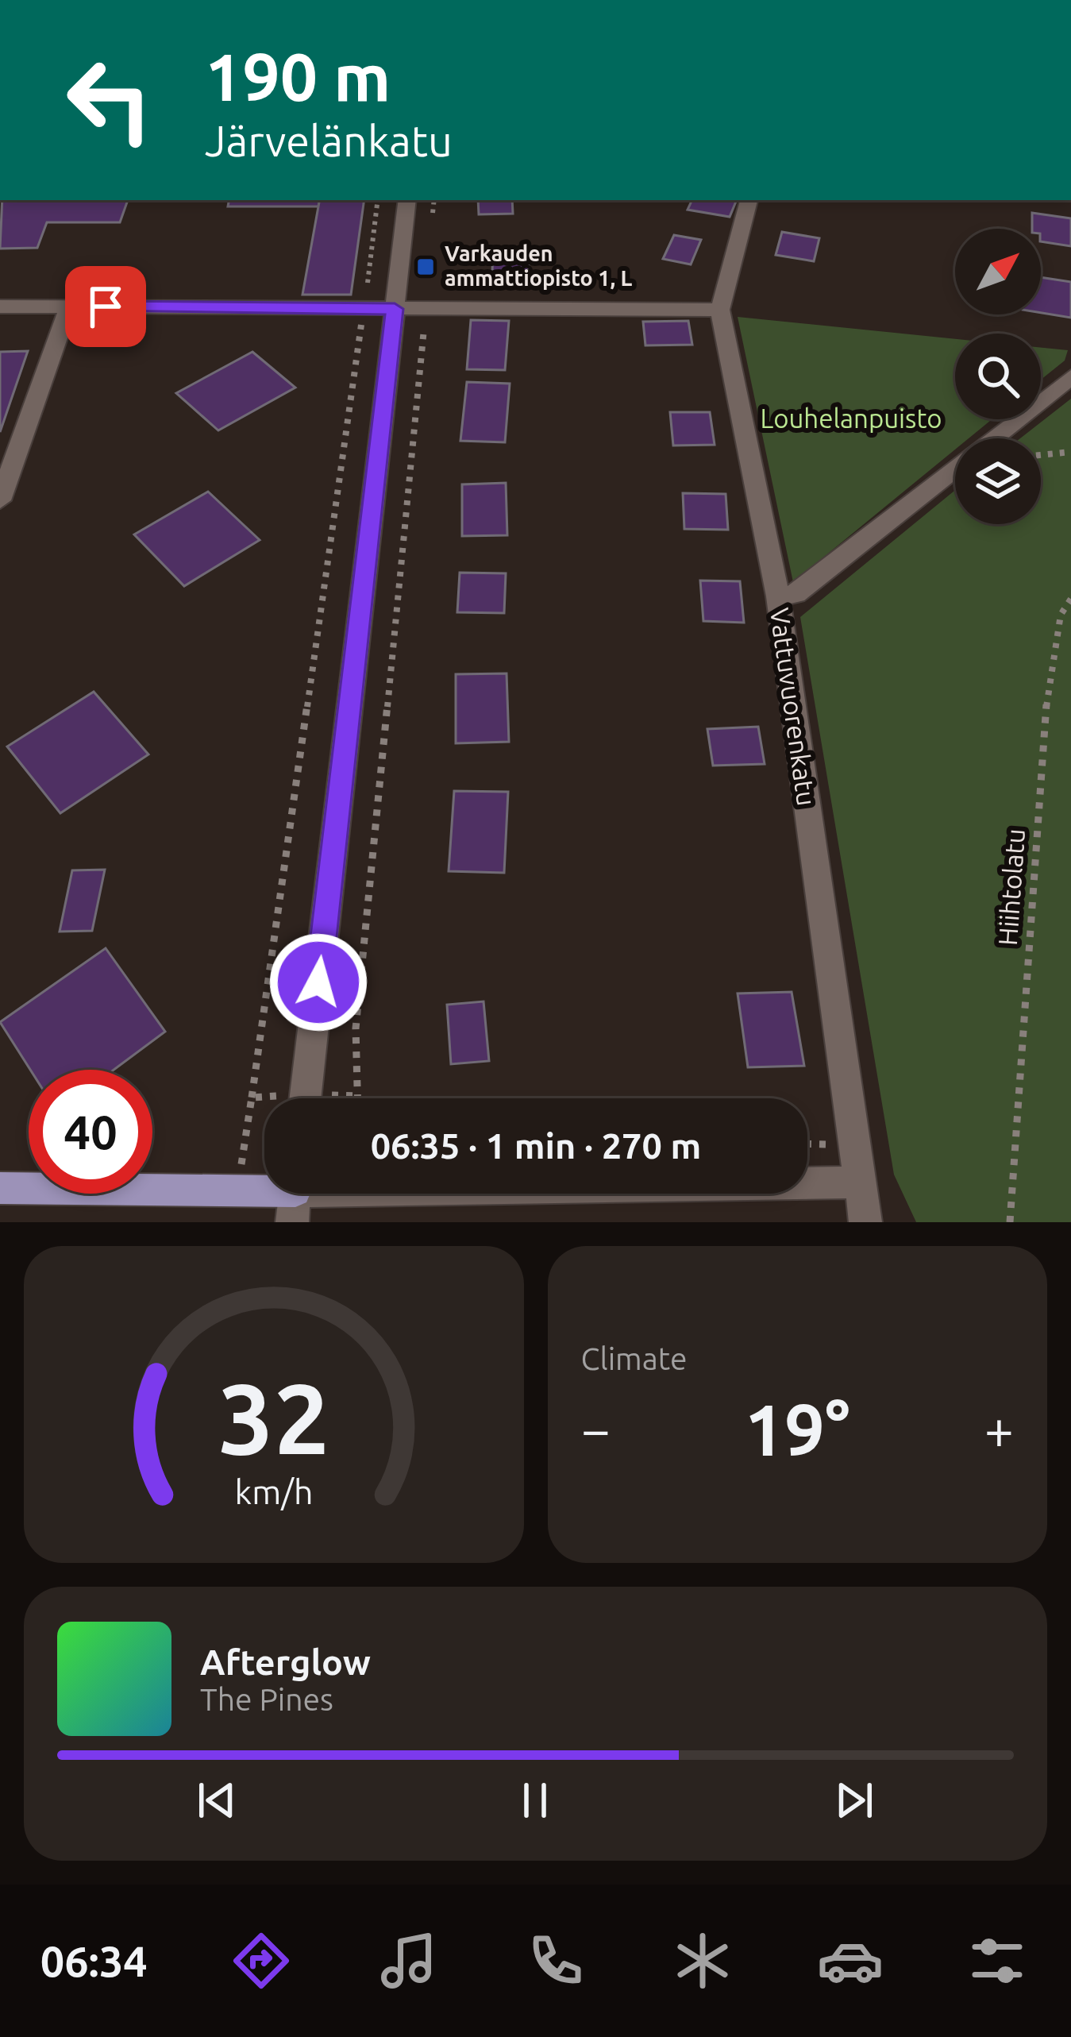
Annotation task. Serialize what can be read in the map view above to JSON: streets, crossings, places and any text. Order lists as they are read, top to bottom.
{
  "streets": {
    "street": ["Vattuvuorenkatu"],
    "path": ["Hiihtolatu"]
  },
  "parks": ["Louhelanpuisto"],
  "places": {
    "transit": ["Varkauden ammattiopisto 1, L"]
  },
  "north": "top right",
  "page": {
    "turn": ["190 m", "Järvelänkatu"],
    "limit": "40",
    "trip": "06:35 · 1 min · 270 m",
    "tile": "Climate",
    "heat": ["−", "19°", "+"],
    "song": ["Afterglow", "The Pines"],
    "tabs": "06:34",
    "gauge": ["32", "km/h"]
  }
}
